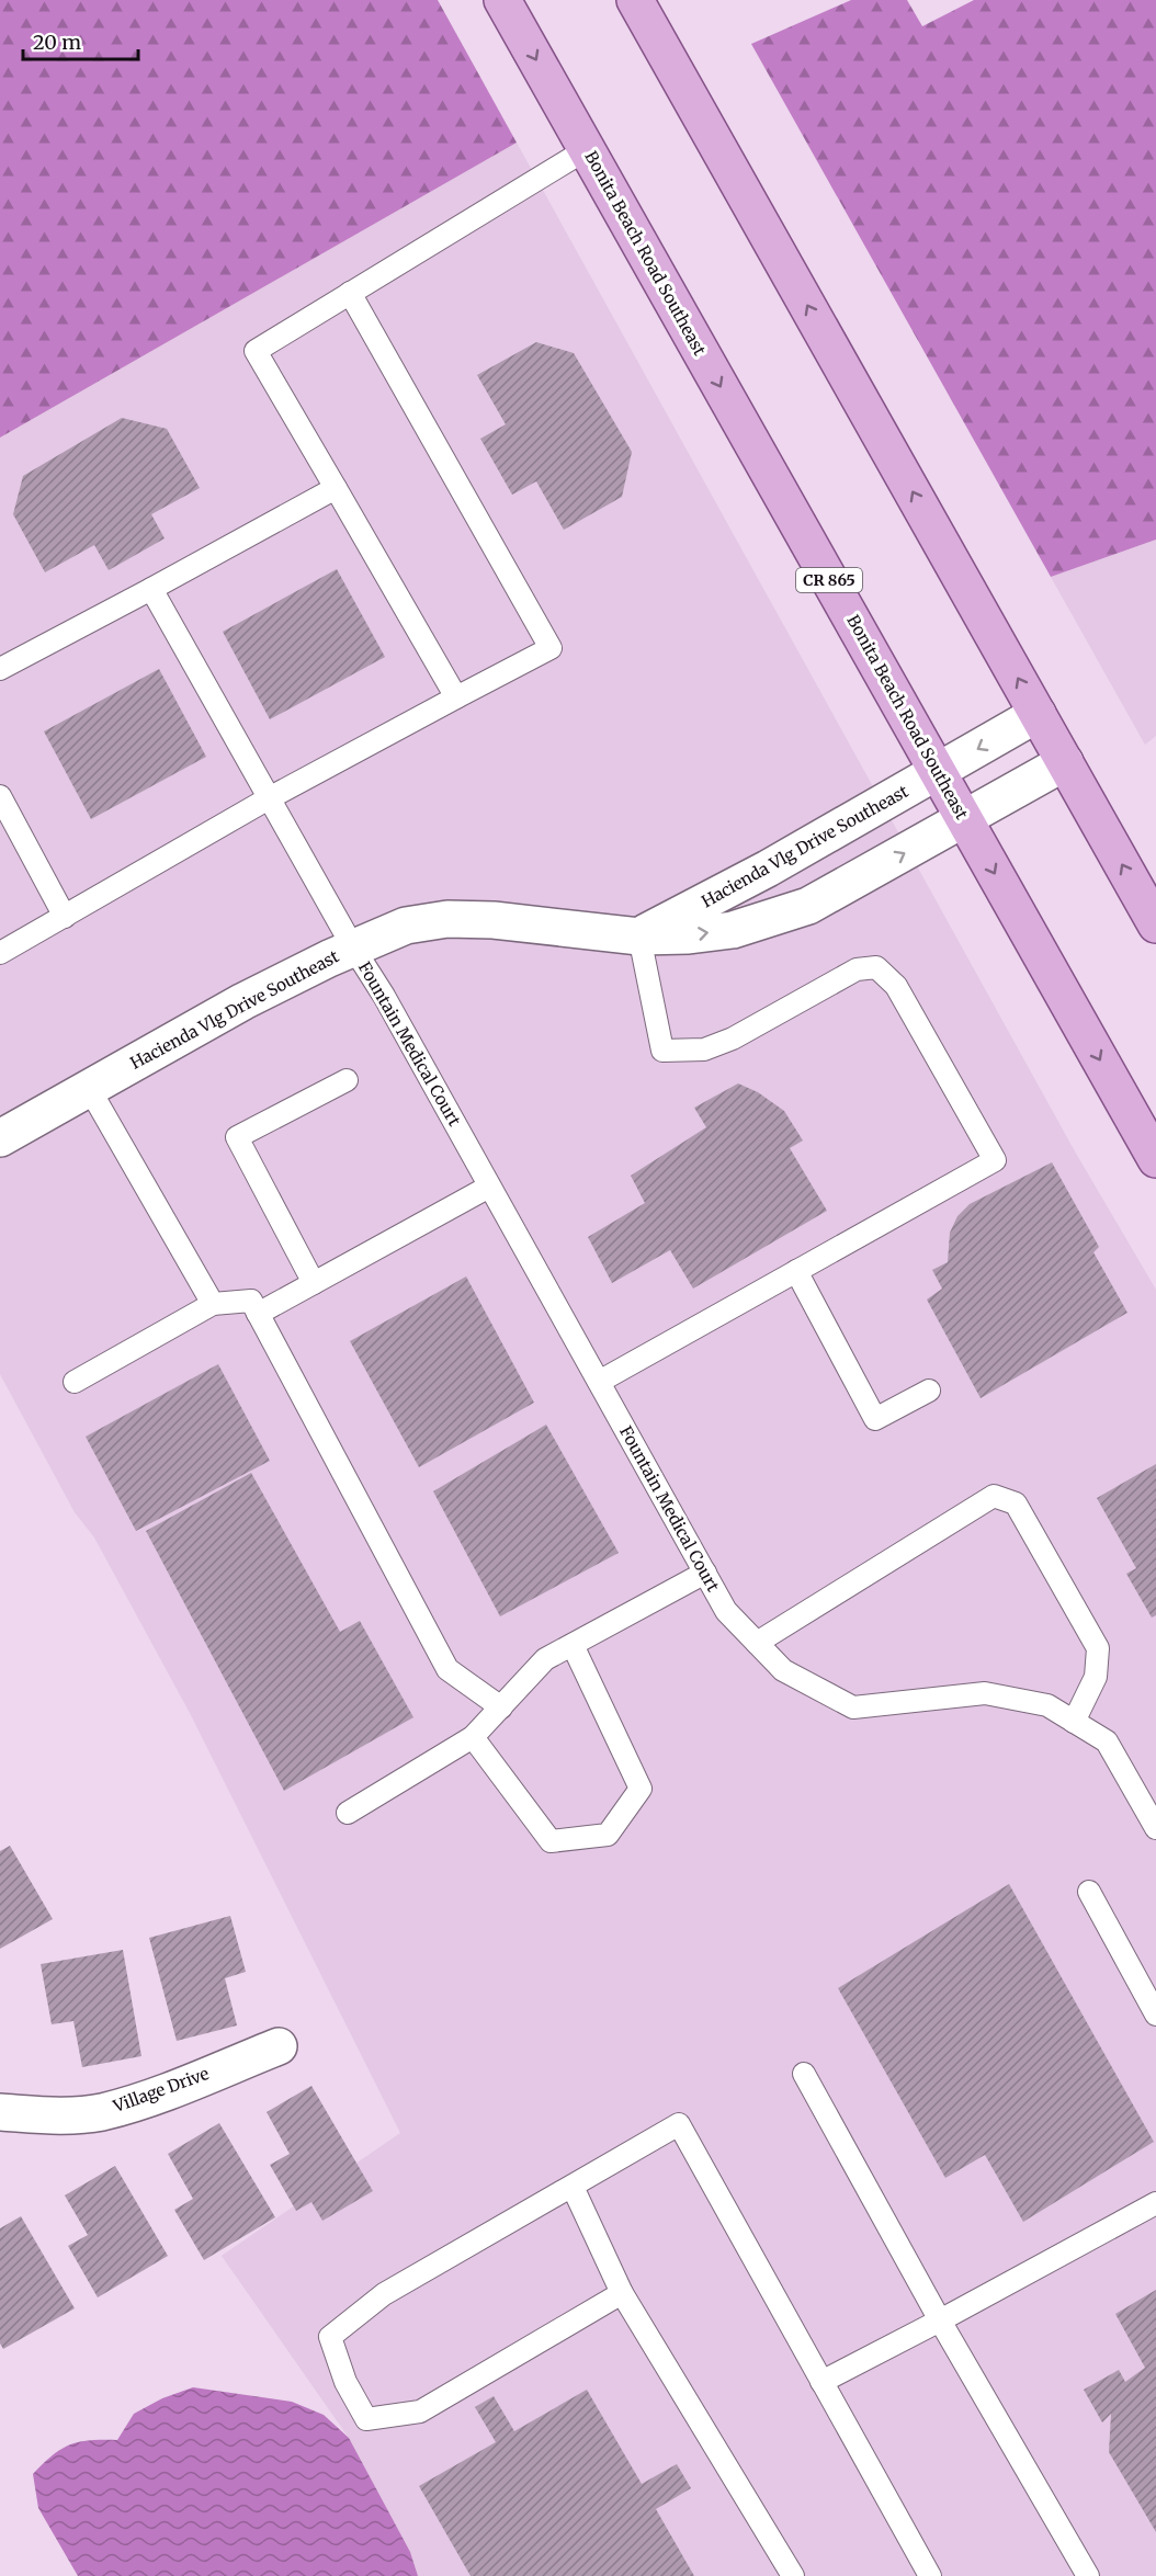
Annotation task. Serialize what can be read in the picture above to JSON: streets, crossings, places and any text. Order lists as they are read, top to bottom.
{
  "streets": {
    "main road": ["Bonita Beach Road Southeast", "CR 865"],
    "street": ["Hacienda Vlg Drive Southeast", "Village Drive"],
    "lane": ["Fountain Medical Court"]
  },
  "crossings": [
    ["Bonita Beach Road Southeast", "Hacienda Vlg Drive Southeast"],
    ["Hacienda Vlg Drive Southeast", "Fountain Medical Court"]
  ],
  "scale_bar": "20 m"
}
